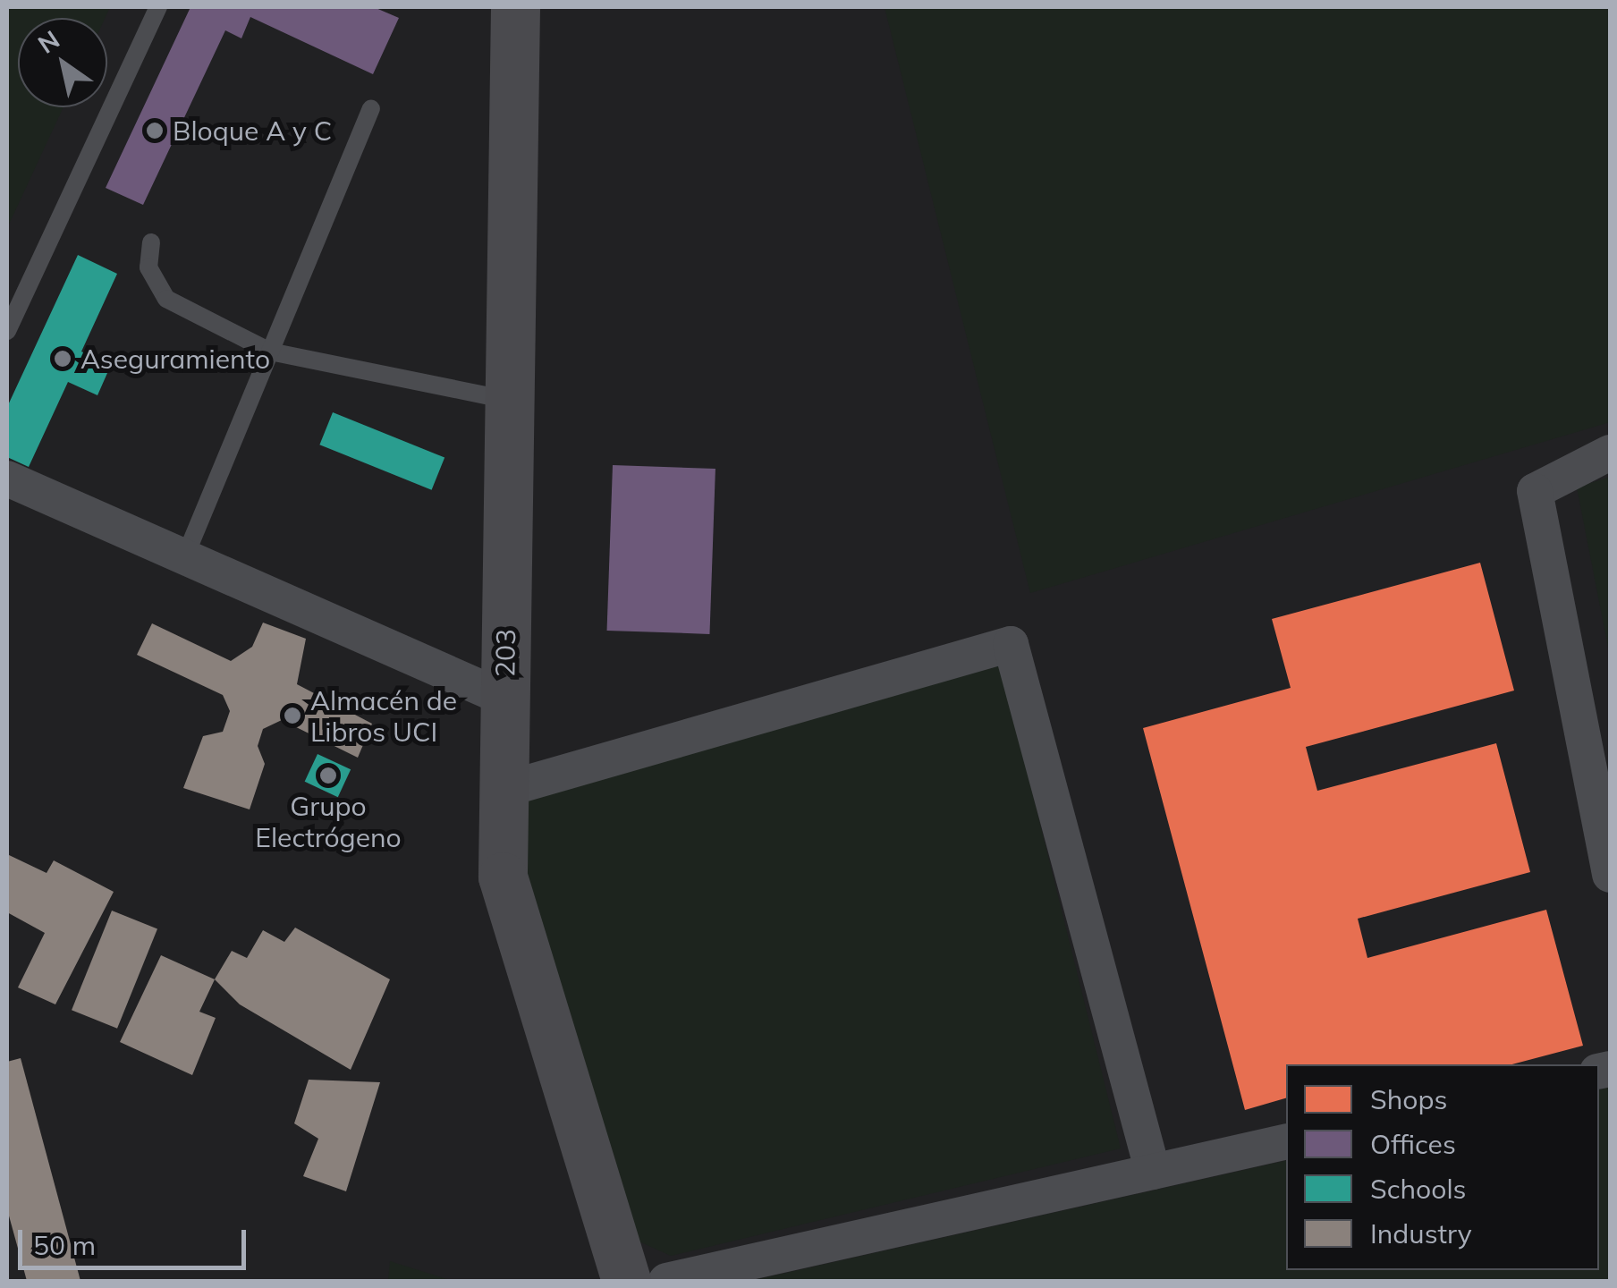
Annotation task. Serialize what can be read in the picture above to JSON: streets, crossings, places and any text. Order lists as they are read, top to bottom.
{
  "streets": {
    "street": ["203"]
  },
  "places": [
    "Bloque A y C",
    "Aseguramiento",
    "Almacén de Libros UCI",
    "Grupo Electrógeno"
  ],
  "legend": [
    "Shops",
    "Offices",
    "Schools",
    "Industry"
  ],
  "scale_bar": "50 m",
  "north": "top left"
}
